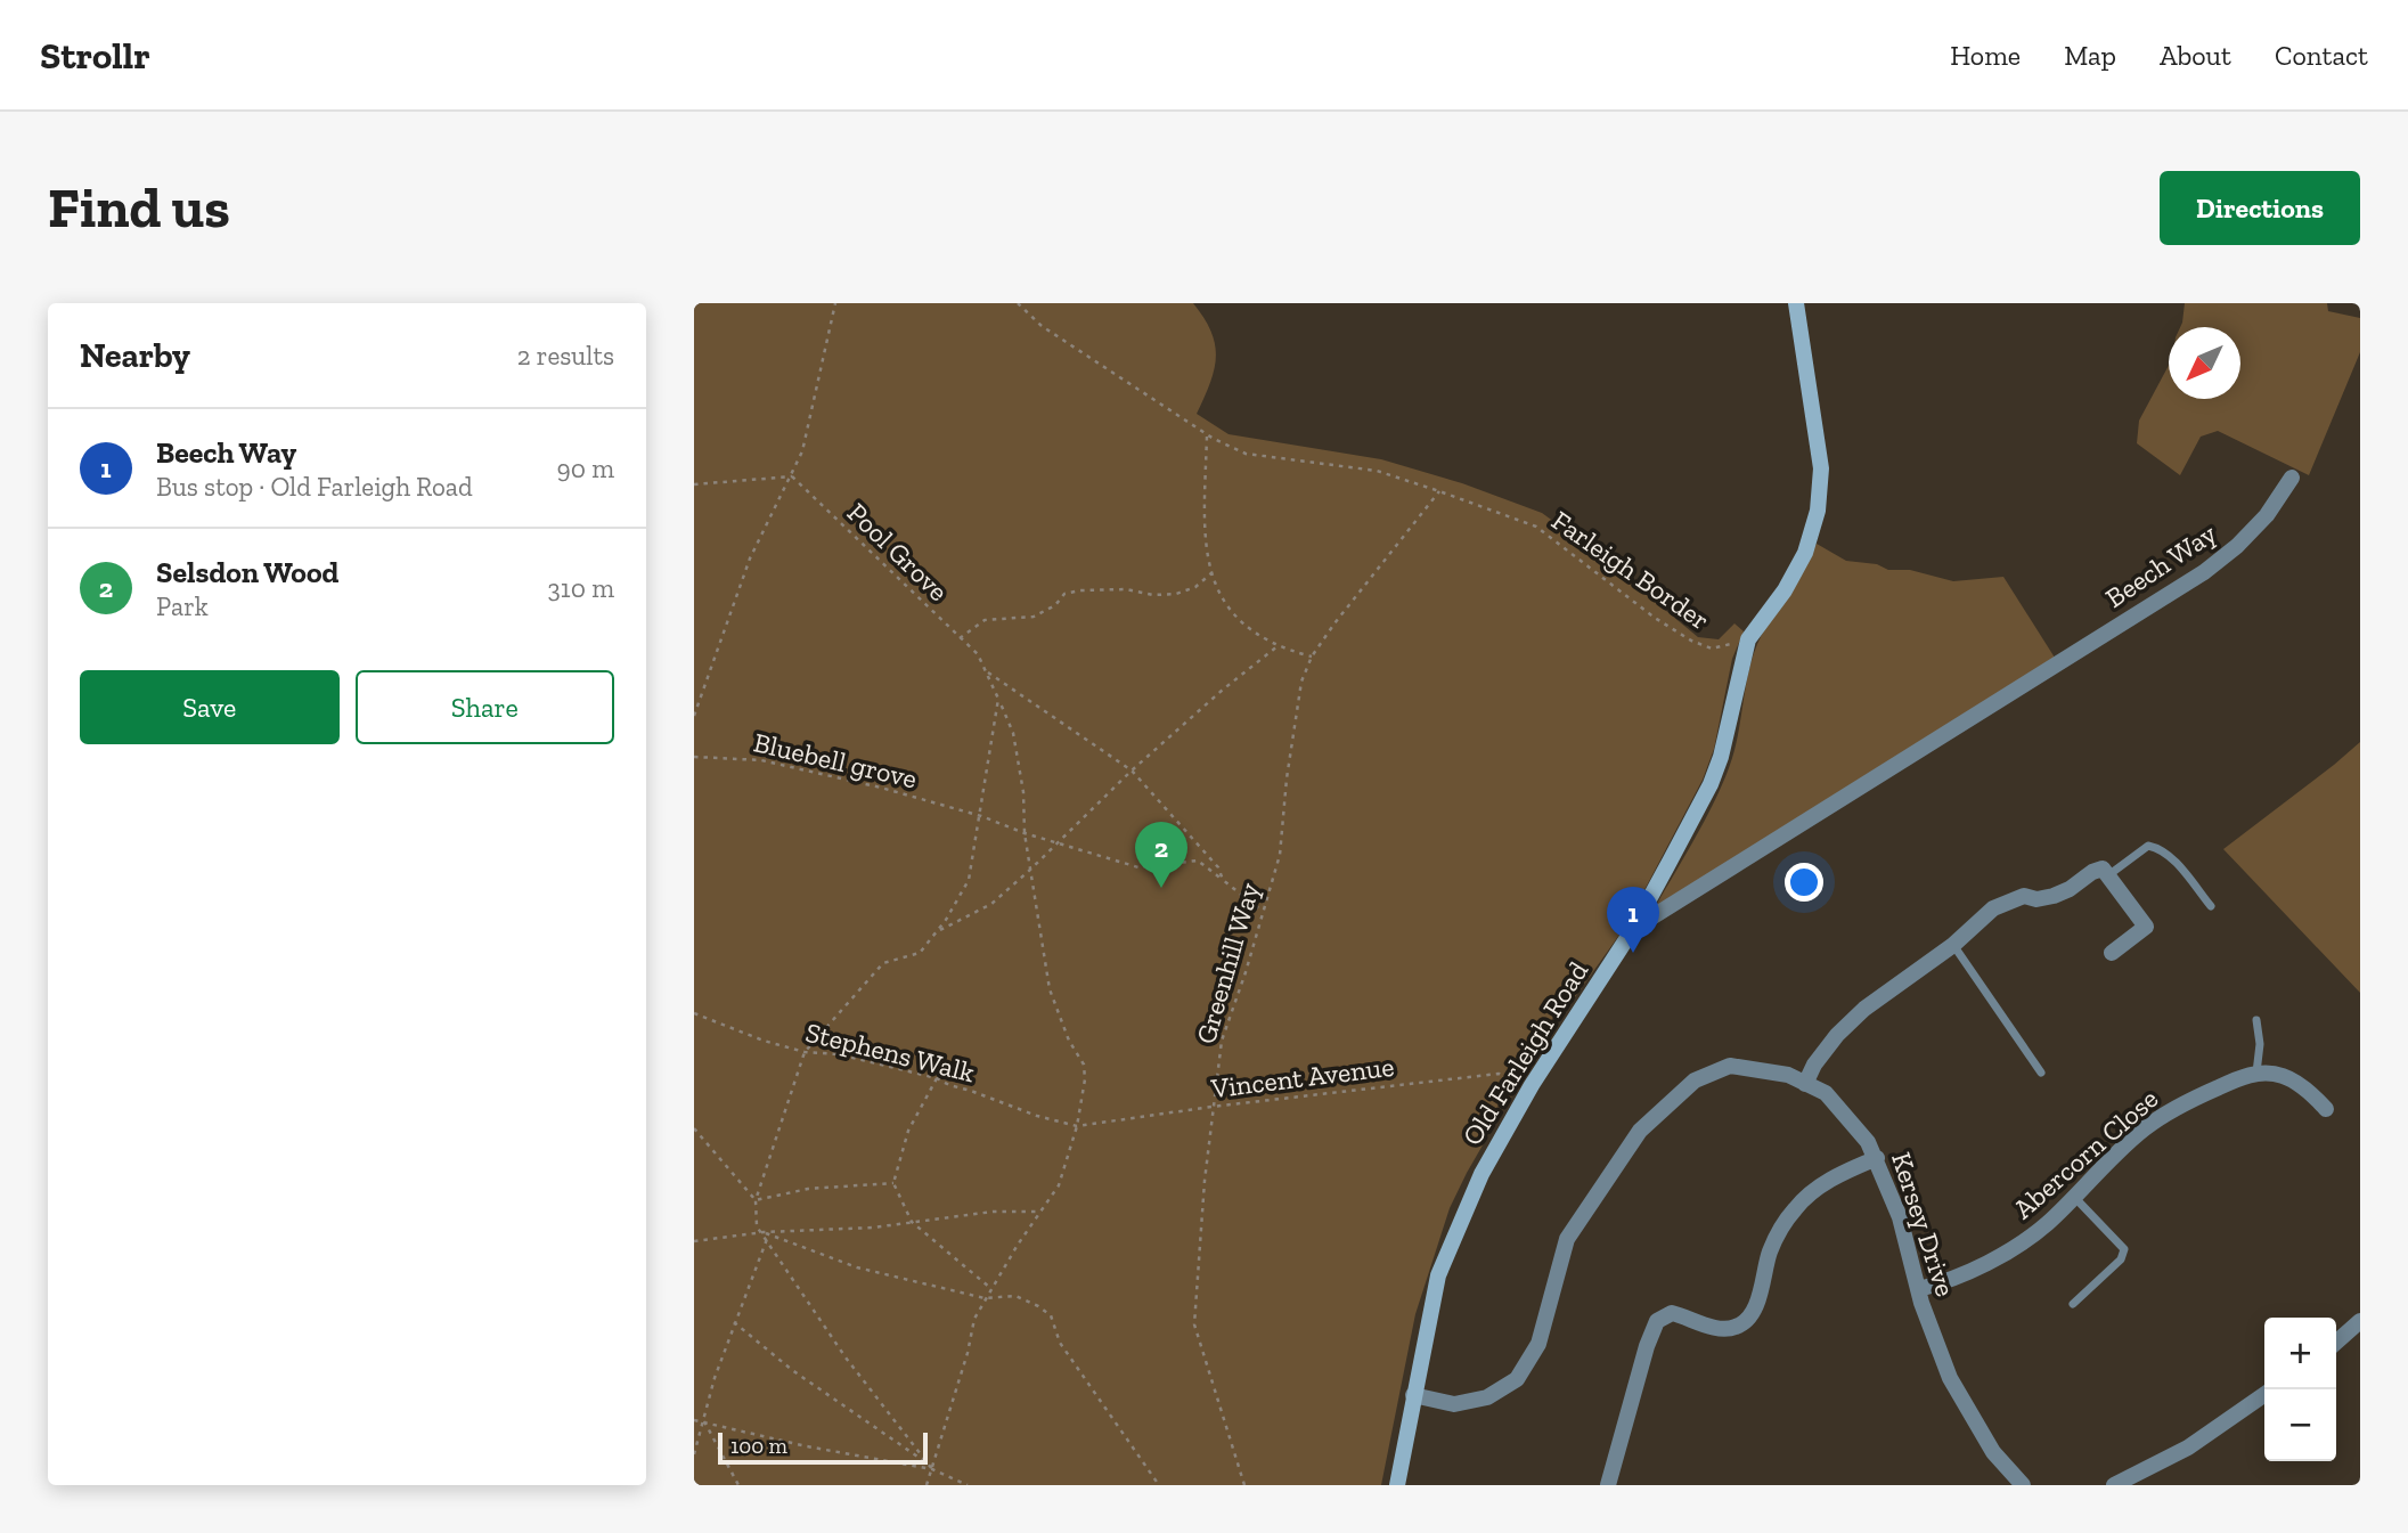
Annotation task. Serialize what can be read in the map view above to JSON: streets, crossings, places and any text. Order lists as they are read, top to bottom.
{
  "streets": {
    "street": [
      "Beech Way",
      "Old Farleigh Road",
      "Abercorn Close",
      "Kersey Drive"
    ],
    "path": [
      "Pool Grove",
      "Farleigh Border",
      "Bluebell grove",
      "Greenhill Way",
      "Stephens Walk",
      "Vincent Avenue"
    ]
  },
  "crossings": [
    ["Beech Way", "Old Farleigh Road"],
    ["Farleigh Border", "Greenhill Way"],
    ["Farleigh Border", "Old Farleigh Road"],
    ["Greenhill Way", "Vincent Avenue"],
    ["Stephens Walk", "Vincent Avenue"],
    ["Old Farleigh Road", "Vincent Avenue"],
    ["Old Farleigh Road", "Kersey Drive"],
    ["Abercorn Close", "Kersey Drive"]
  ],
  "scale_bar": "100 m",
  "north": "bottom left",
  "page": {
    "header": "Strollr",
    "nav": [
      "Home",
      "Map",
      "About",
      "Contact"
    ],
    "buttons": [
      "Directions",
      ["Save", "Share"]
    ],
    "title": "Find us",
    "heading": ["Nearby", "2 results"],
    "list": [
      {
        "mark": "1",
        "name": "Beech Way",
        "note": "Bus stop · Old Farleigh Road",
        "value": "90 m"
      },
      {
        "mark": "2",
        "name": "Selsdon Wood",
        "note": "Park",
        "value": "310 m"
      }
    ],
    "pins": ["2", "1"],
    "map_buttons": ["+", "−"],
    "scale": "100 m"
  }
}
